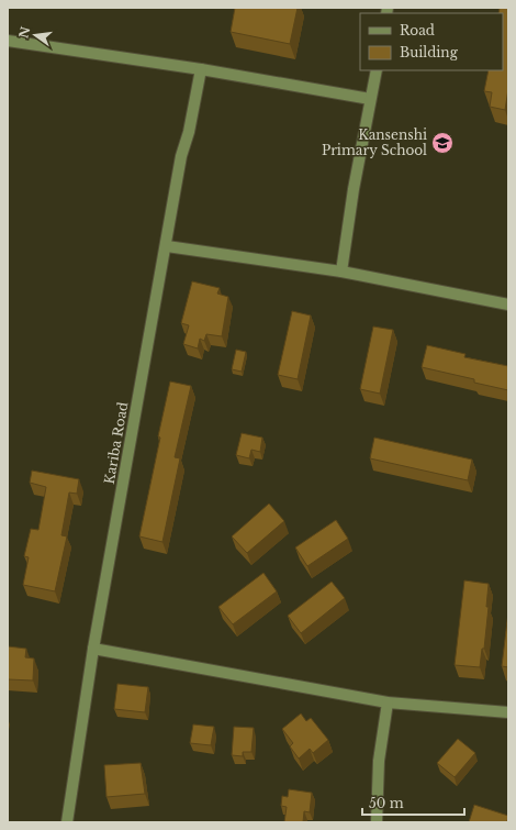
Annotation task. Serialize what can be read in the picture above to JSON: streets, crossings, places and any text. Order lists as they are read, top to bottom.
{
  "streets": {
    "street": ["Kariba Road"]
  },
  "places": {
    "school or university": ["Kansenshi Primary School"]
  },
  "legend": ["Road", "Building"],
  "scale_bar": "50 m",
  "north": "left"
}
